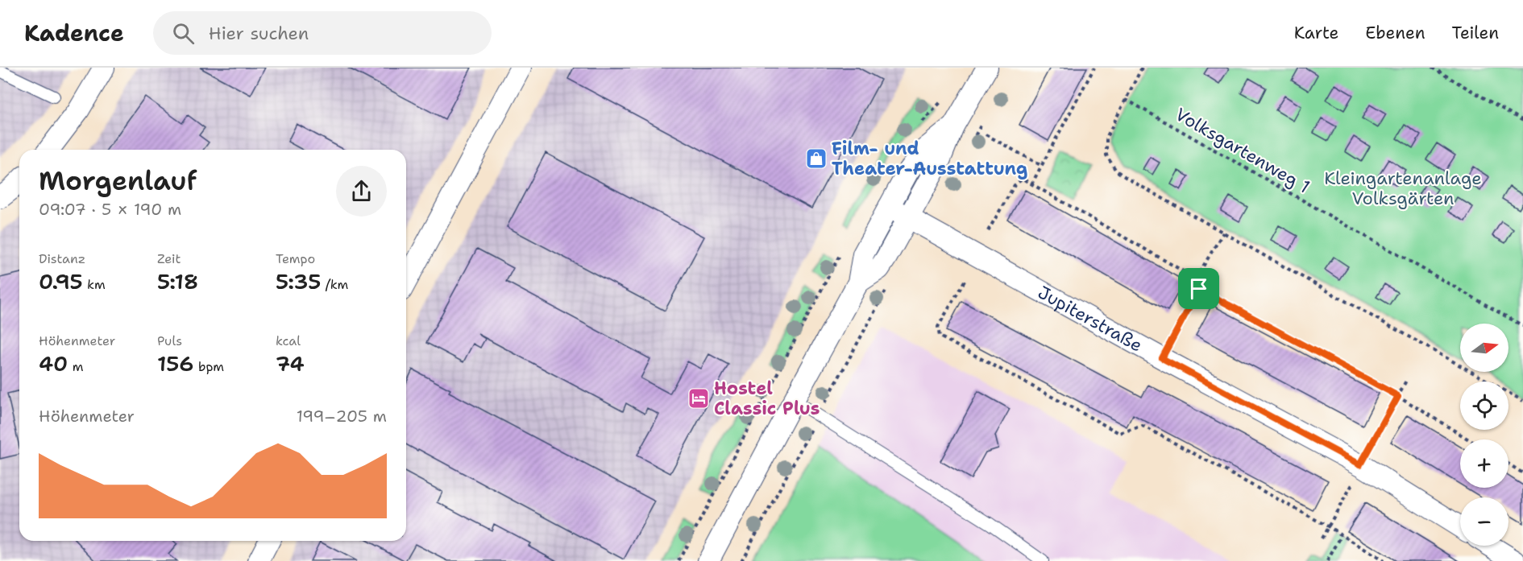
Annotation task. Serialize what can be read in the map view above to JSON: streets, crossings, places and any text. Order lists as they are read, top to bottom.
{
  "streets": {
    "street": ["Jupiterstraße"],
    "path": ["Volksgartenweg 1"]
  },
  "parks": ["Kleingartenanlage Volksgärten"],
  "places": {
    "shop": ["Film- und Theater-Ausstattung"],
    "hotel": ["Hostel Classic Plus"]
  },
  "north": "right",
  "page": {
    "header": "Kadence",
    "search": "Hier suchen",
    "nav": ["Karte", "Ebenen", "Teilen"],
    "heading": ["Morgenlauf", "09:07 · 5 × 190 m"],
    "stats": [
      ["Distanz", "0.95 km"],
      ["Zeit", "5:18"],
      ["Tempo", "5:35 /km"],
      ["Höhenmeter", "40 m"],
      ["Puls", "156 bpm"],
      ["kcal", "74"]
    ],
    "map_buttons": ["+", "−"],
    "chart": ["Höhenmeter", "199–205 m"]
  }
}
